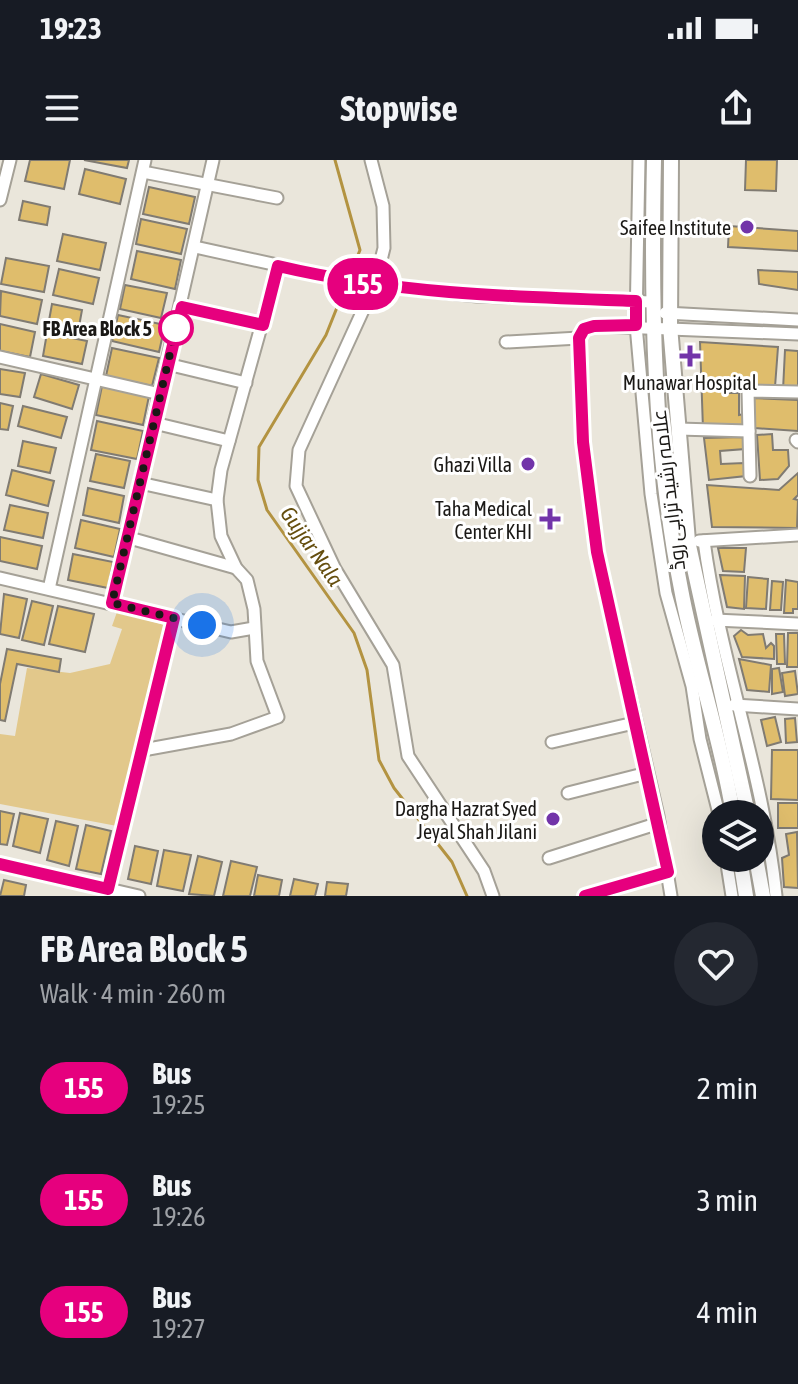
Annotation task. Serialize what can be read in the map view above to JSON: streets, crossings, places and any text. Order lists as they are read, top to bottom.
{
  "streets": {
    "main road": ["علامہ رشید ترابی روڈ"]
  },
  "water": ["Gujjar Nala"],
  "places": {
    "other": [
      "Saifee Institute",
      "FB Area Block 5",
      "Ghazi Villa",
      "Dargha Hazrat Syed Jeyal Shah Jilani"
    ],
    "health": ["Munawar Hospital", "Taha Medical Center KHI"]
  },
  "lines": ["bus line 155"],
  "page": {
    "status": "19:23",
    "header": "Stopwise",
    "on_map": "155",
    "heading": ["FB Area Block 5", "Walk · 4 min · 260 m"],
    "list": [
      {
        "mark": "155",
        "name": "Bus",
        "note": "19:25",
        "value": "2 min"
      },
      {
        "mark": "155",
        "name": "Bus",
        "note": "19:26",
        "value": "3 min"
      },
      {
        "mark": "155",
        "name": "Bus",
        "note": "19:27",
        "value": "4 min"
      }
    ]
  }
}
